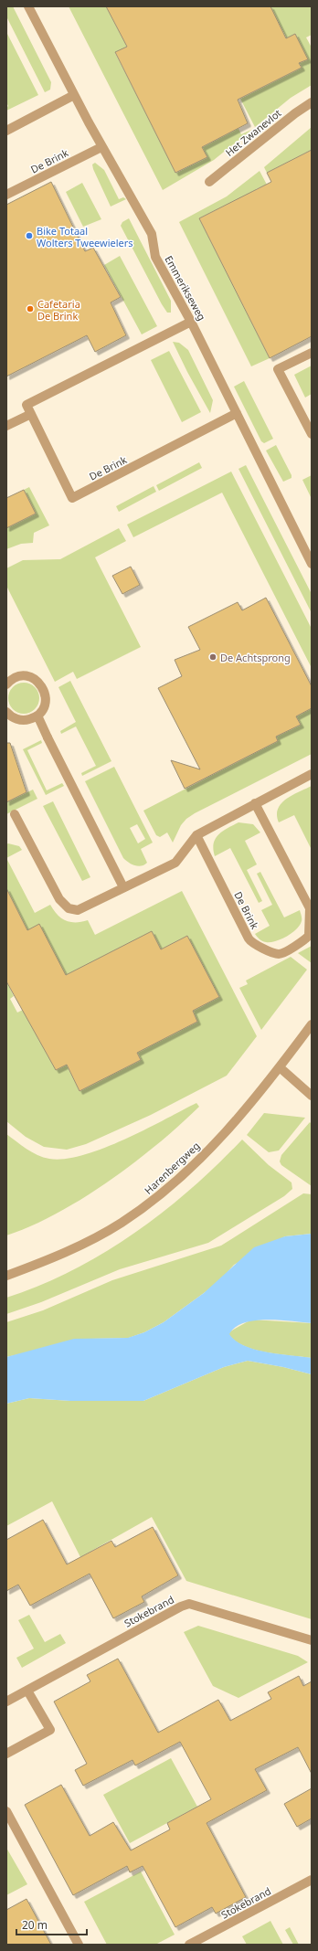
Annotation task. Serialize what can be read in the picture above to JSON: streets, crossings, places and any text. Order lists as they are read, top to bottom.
{
  "streets": {
    "street": [
      "Het Zwanevlot",
      "De Brink",
      "Emmerikseweg",
      "Harenbergweg",
      "Stokebrand"
    ]
  },
  "crossings": [
    ["De Brink", "Emmerikseweg"]
  ],
  "places": ["Bike Totaal Wolters Tweewielers", "Cafetaria De Brink", "De Achtsprong"],
  "scale_bar": "20 m"
}
